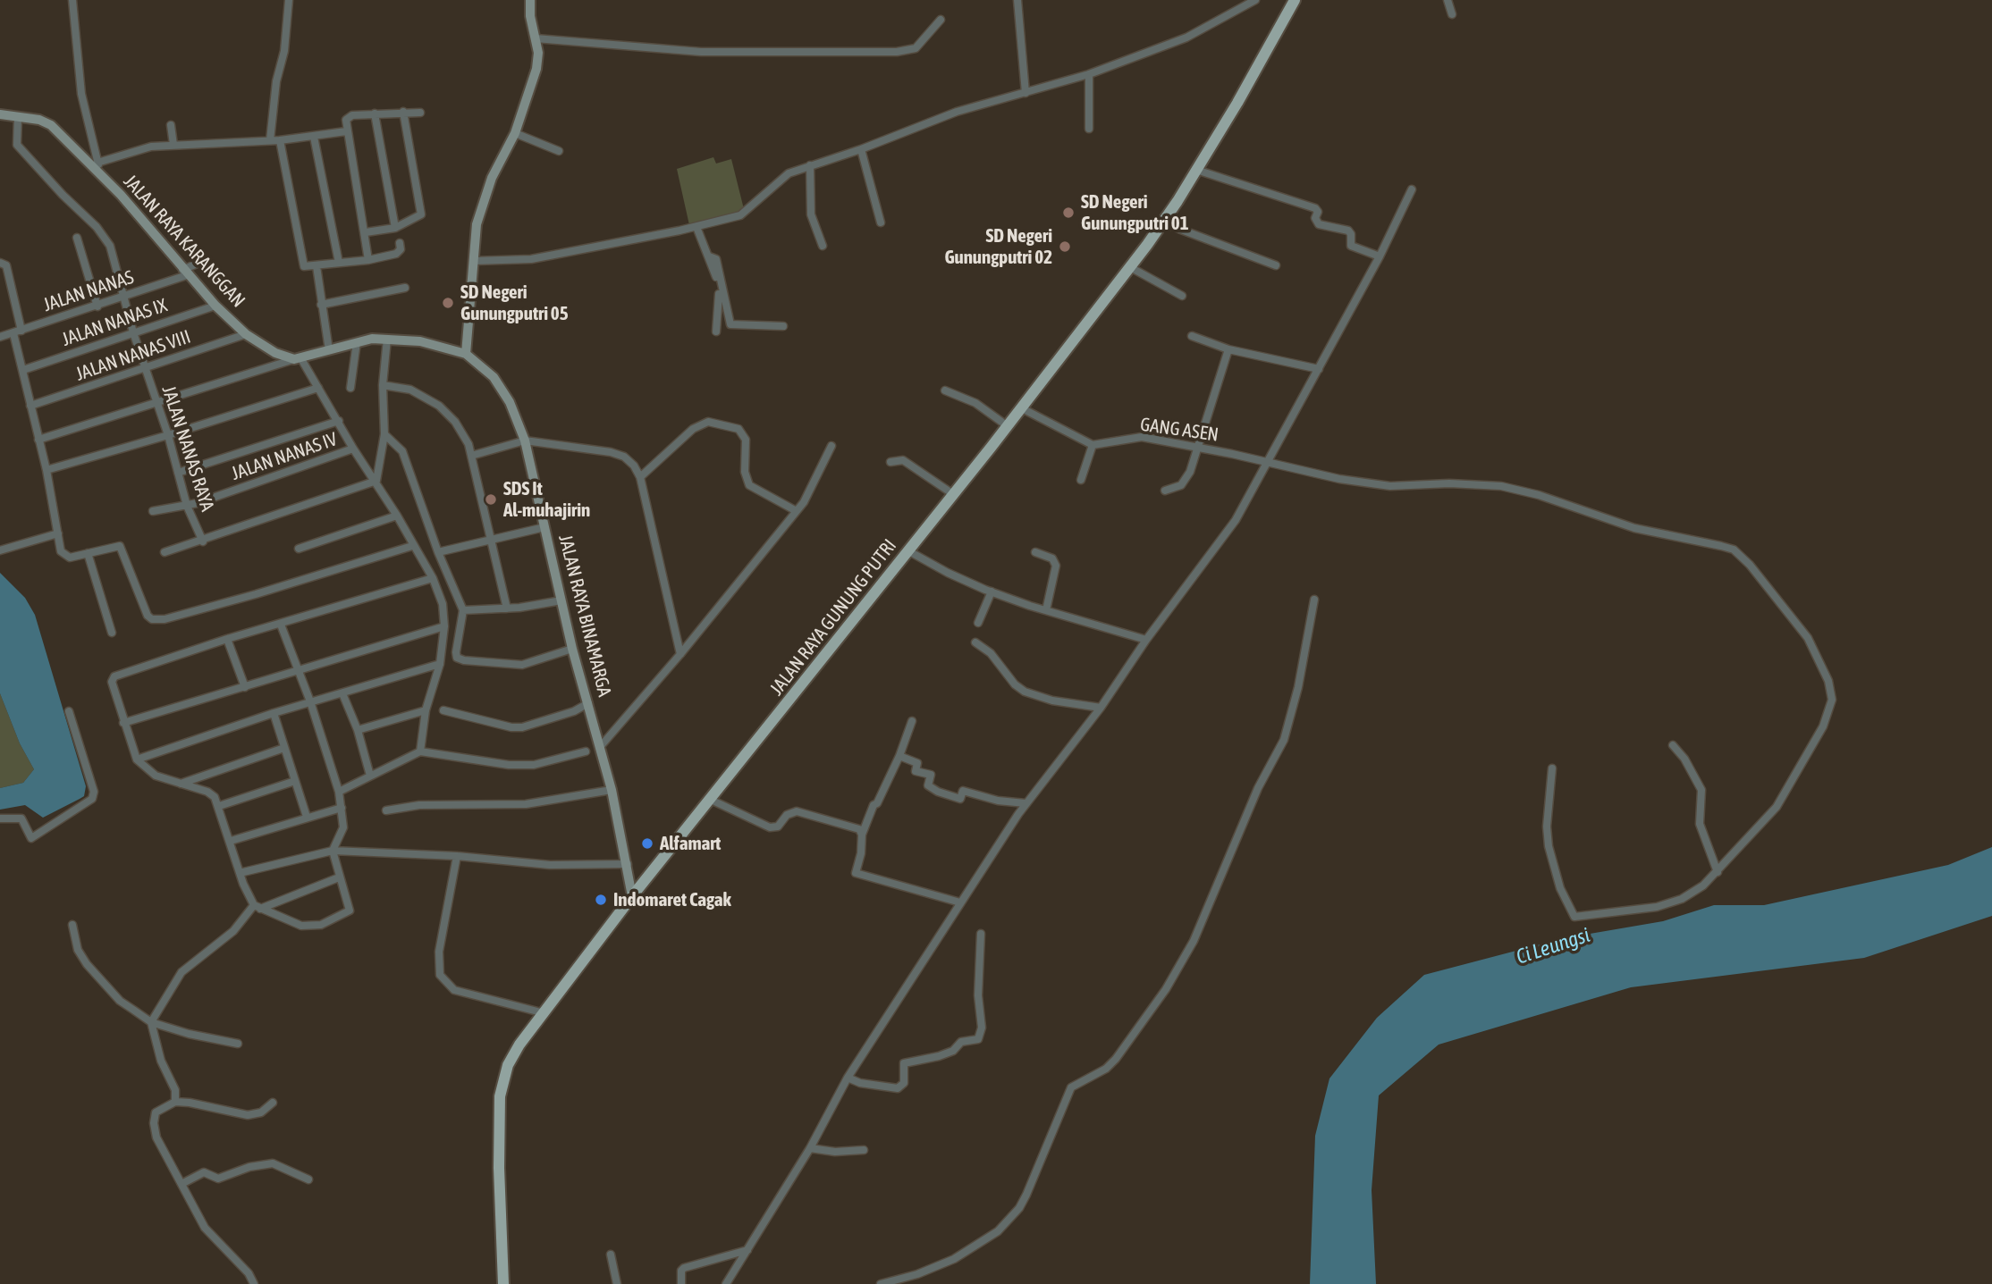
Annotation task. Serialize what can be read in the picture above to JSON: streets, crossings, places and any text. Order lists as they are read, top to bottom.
{
  "streets": {
    "main road": ["JALAN RAYA GUNUNG PUTRI"],
    "street": [
      "JALAN RAYA KARANGGAN",
      "JALAN NANAS",
      "JALAN NANAS IX",
      "JALAN NANAS VIII",
      "GANG ASEN",
      "JALAN NANAS RAYA",
      "JALAN NANAS IV",
      "JALAN RAYA BINAMARGA"
    ]
  },
  "crossings": [
    ["JALAN RAYA KARANGGAN", "JALAN NANAS"],
    ["JALAN RAYA KARANGGAN", "JALAN NANAS IX"],
    ["JALAN RAYA KARANGGAN", "JALAN NANAS VIII"],
    ["JALAN RAYA KARANGGAN", "JALAN NANAS RAYA"],
    ["JALAN NANAS", "JALAN NANAS RAYA"],
    ["JALAN NANAS IX", "JALAN NANAS RAYA"],
    ["JALAN NANAS VIII", "JALAN NANAS RAYA"],
    ["JALAN NANAS RAYA", "JALAN NANAS IV"],
    ["JALAN RAYA BINAMARGA", "JALAN RAYA GUNUNG PUTRI"]
  ],
  "water": ["Ci Leungsi"],
  "places": [
    "SD Negeri Gunungputri 01",
    "SD Negeri Gunungputri 02",
    "SD Negeri Gunungputri 05",
    "SDS It Al-muhajirin",
    "Alfamart",
    "Indomaret Cagak"
  ]
}
